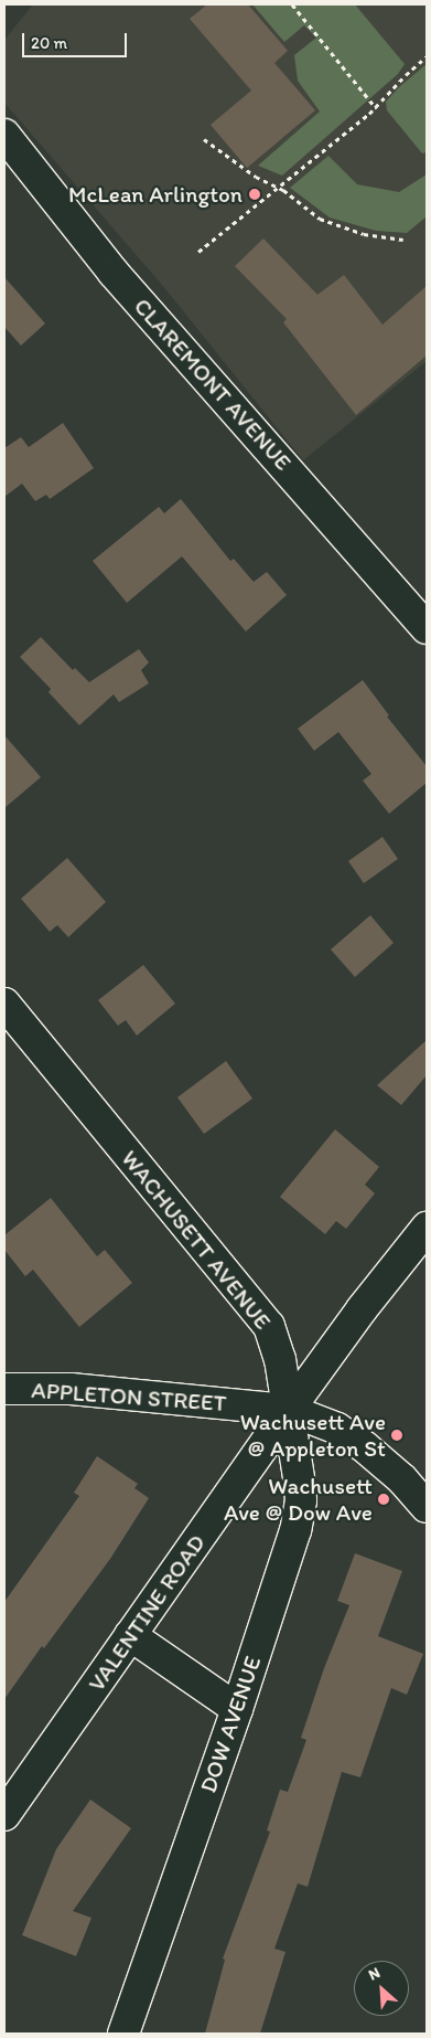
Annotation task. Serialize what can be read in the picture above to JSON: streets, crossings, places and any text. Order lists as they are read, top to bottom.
{
  "streets": {
    "street": [
      "CLAREMONT AVENUE",
      "WACHUSETT AVENUE",
      "APPLETON STREET",
      "VALENTINE ROAD",
      "DOW AVENUE"
    ]
  },
  "crossings": [
    ["WACHUSETT AVENUE", "APPLETON STREET"],
    ["WACHUSETT AVENUE", "VALENTINE ROAD"],
    ["WACHUSETT AVENUE", "DOW AVENUE"],
    ["APPLETON STREET", "VALENTINE ROAD"],
    ["APPLETON STREET", "DOW AVENUE"],
    ["VALENTINE ROAD", "DOW AVENUE"]
  ],
  "places": ["McLean Arlington", "Wachusett Ave @ Appleton St", "Wachusett Ave @ Dow Ave"],
  "scale_bar": "20 m",
  "north": "top left"
}
